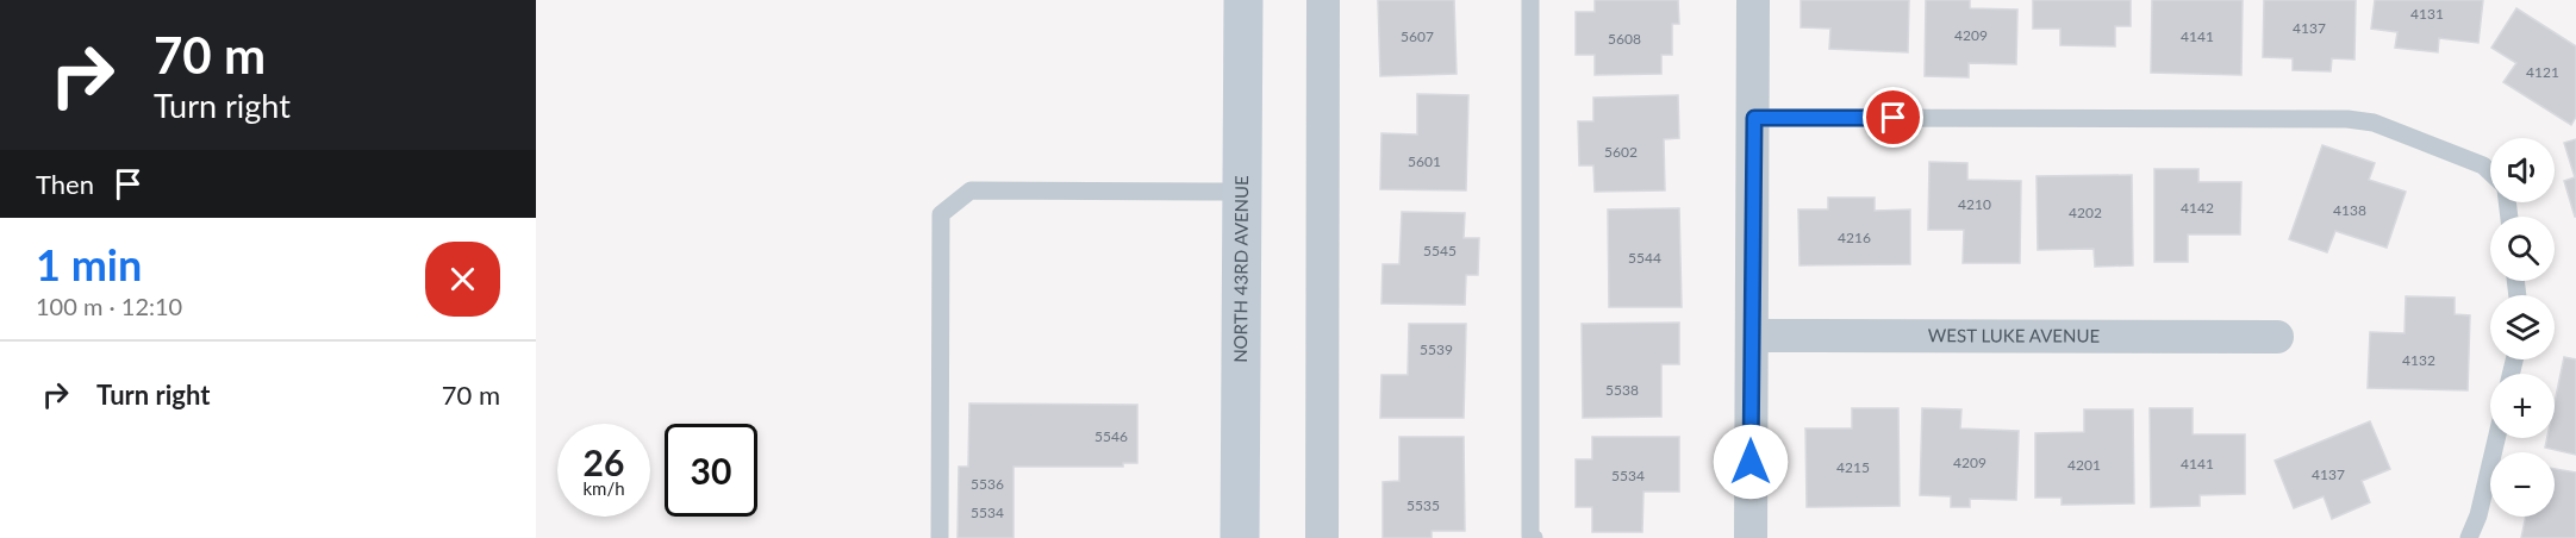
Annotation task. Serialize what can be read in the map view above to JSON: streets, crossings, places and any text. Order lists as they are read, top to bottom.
{
  "streets": {
    "main road": ["NORTH 43RD AVENUE"],
    "street": ["WEST LUKE AVENUE"]
  },
  "house_numbers": [
    "4131",
    "4137",
    "4209",
    "5607",
    "4141",
    "5608",
    "4121",
    "5602",
    "5601",
    "4210",
    "4142",
    "4138",
    "4202",
    "4216",
    "5545",
    "5544",
    "5539",
    "4132",
    "5538",
    "5546",
    "4209",
    "4141",
    "4201",
    "4215",
    "4137",
    "5534",
    "5536",
    "5535",
    "5534"
  ],
  "page": {
    "turn": ["70 m", "Turn right"],
    "map_buttons": ["+", "−"],
    "then": "Then",
    "heading": ["1 min", "100 m · 12:10"],
    "list": [
      {
        "name": "Turn right",
        "value": "70 m"
      }
    ],
    "speed": "26 km/h",
    "limit": "30"
  }
}
